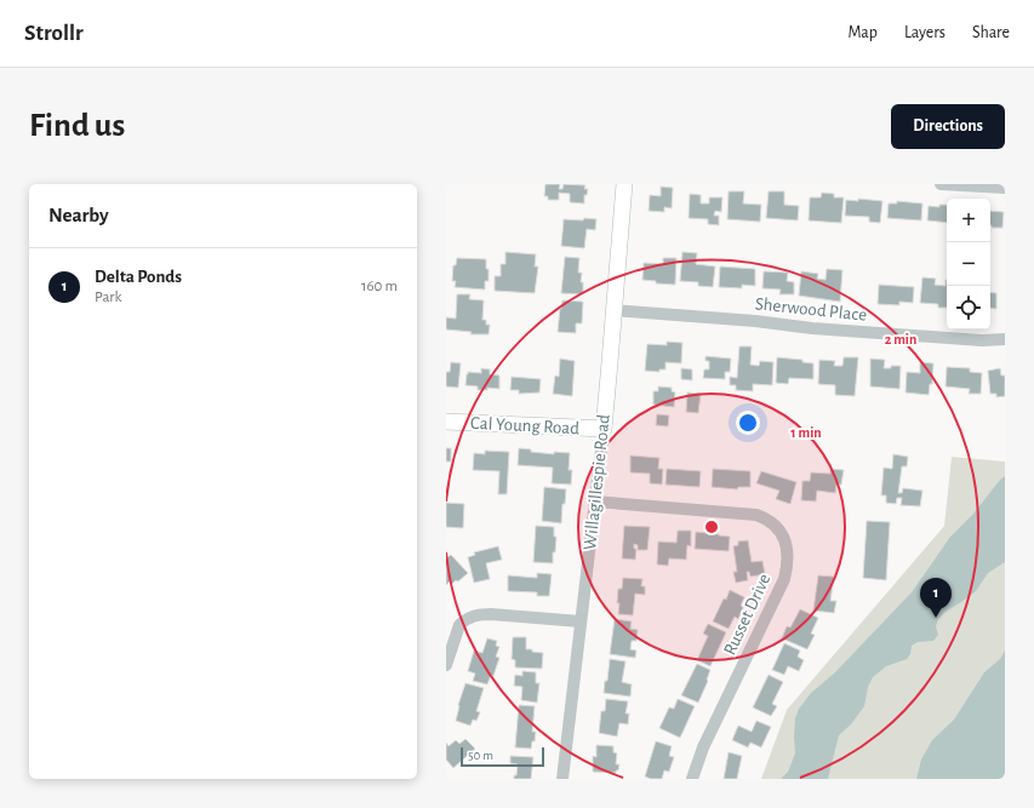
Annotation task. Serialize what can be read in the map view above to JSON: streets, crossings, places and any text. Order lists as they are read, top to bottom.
{
  "streets": {
    "main road": ["Cal Young Road", "Willagillespie Road"],
    "street": ["Sherwood Place", "Russet Drive"]
  },
  "crossings": [
    ["Sherwood Place", "Willagillespie Road"],
    ["Cal Young Road", "Willagillespie Road"],
    ["Willagillespie Road", "Russet Drive"]
  ],
  "scale_bar": "50 m",
  "page": {
    "header": "Strollr",
    "nav": ["Map", "Layers", "Share"],
    "buttons": "Directions",
    "title": "Find us",
    "heading": "Nearby",
    "map_buttons": ["+", "−"],
    "list": [
      {
        "mark": "1",
        "name": "Delta Ponds",
        "note": "Park",
        "value": "160 m"
      }
    ],
    "pins": "1",
    "scale": "50 m"
  },
  "rings": ["2 min", "1 min"]
}
